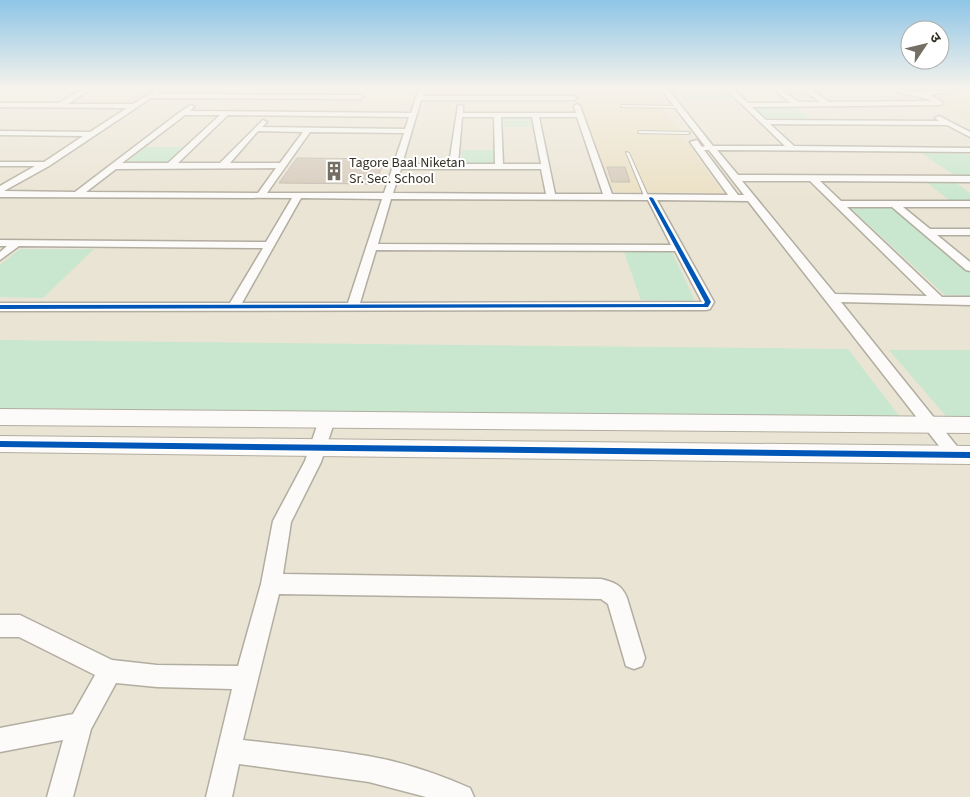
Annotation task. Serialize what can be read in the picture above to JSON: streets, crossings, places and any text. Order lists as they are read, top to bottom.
{
  "places": {
    "building": ["Tagore Baal Niketan Sr. Sec. School"]
  },
  "north": "top right"
}
